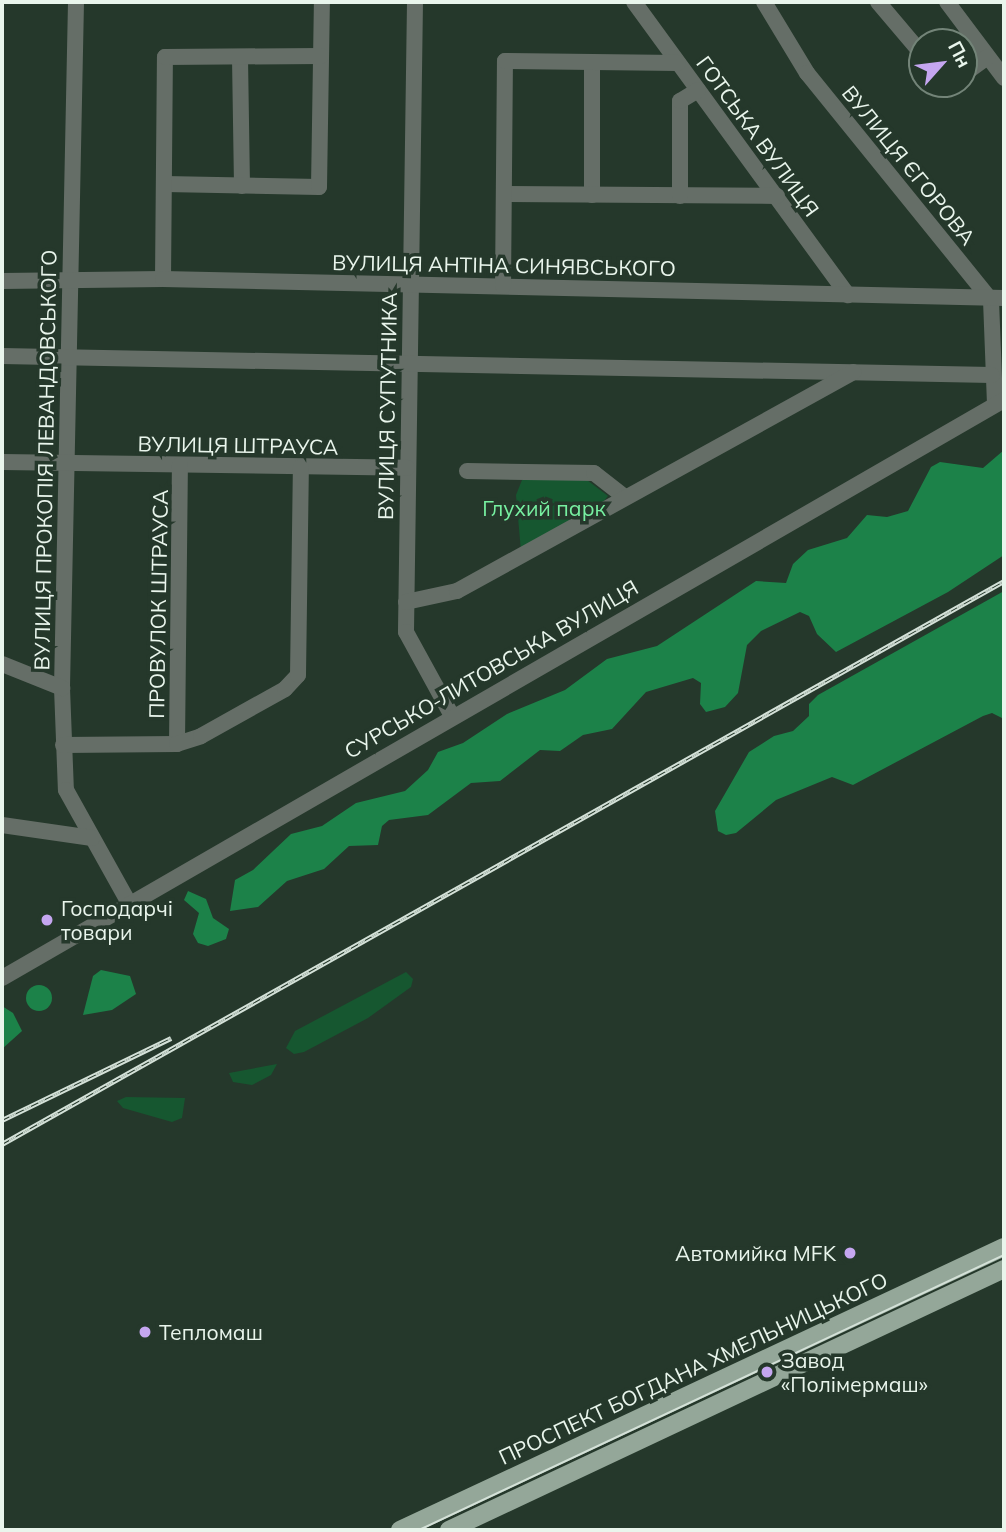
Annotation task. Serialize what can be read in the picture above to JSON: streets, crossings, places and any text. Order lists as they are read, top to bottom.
{
  "streets": {
    "main road": ["ПРОСПЕКТ БОГДАНА ХМЕЛЬНИЦЬКОГО"],
    "street": [
      "ГОТСЬКА ВУЛИЦЯ",
      "ВУЛИЦЯ ЄГОРОВА",
      "ВУЛИЦЯ АНТІНА СИНЯВСЬКОГО",
      "ВУЛИЦЯ СУПУТНИКА",
      "ВУЛИЦЯ ШТРАУСА",
      "ВУЛИЦЯ ПРОКОПІЯ ЛЕВАНДОВСЬКОГО",
      "ПРОВУЛОК ШТРАУСА",
      "СУРСЬКО-ЛИТОВСЬКА ВУЛИЦЯ"
    ]
  },
  "crossings": [
    ["ГОТСЬКА ВУЛИЦЯ", "ВУЛИЦЯ АНТІНА СИНЯВСЬКОГО"],
    ["ВУЛИЦЯ ЄГОРОВА", "ВУЛИЦЯ АНТІНА СИНЯВСЬКОГО"],
    ["ВУЛИЦЯ АНТІНА СИНЯВСЬКОГО", "ВУЛИЦЯ СУПУТНИКА"],
    ["ВУЛИЦЯ АНТІНА СИНЯВСЬКОГО", "ВУЛИЦЯ ПРОКОПІЯ ЛЕВАНДОВСЬКОГО"],
    ["ВУЛИЦЯ СУПУТНИКА", "ВУЛИЦЯ ШТРАУСА"],
    ["ВУЛИЦЯ СУПУТНИКА", "СУРСЬКО-ЛИТОВСЬКА ВУЛИЦЯ"],
    ["ВУЛИЦЯ ШТРАУСА", "ВУЛИЦЯ ПРОКОПІЯ ЛЕВАНДОВСЬКОГО"],
    ["ВУЛИЦЯ ШТРАУСА", "ПРОВУЛОК ШТРАУСА"],
    ["ВУЛИЦЯ ПРОКОПІЯ ЛЕВАНДОВСЬКОГО", "СУРСЬКО-ЛИТОВСЬКА ВУЛИЦЯ"]
  ],
  "parks": ["Глухий парк"],
  "places": [
    "Господарчі товари",
    "Автомийка MFK",
    "Тепломаш",
    "Завод «Полімермаш»"
  ],
  "north": "top right"
}
